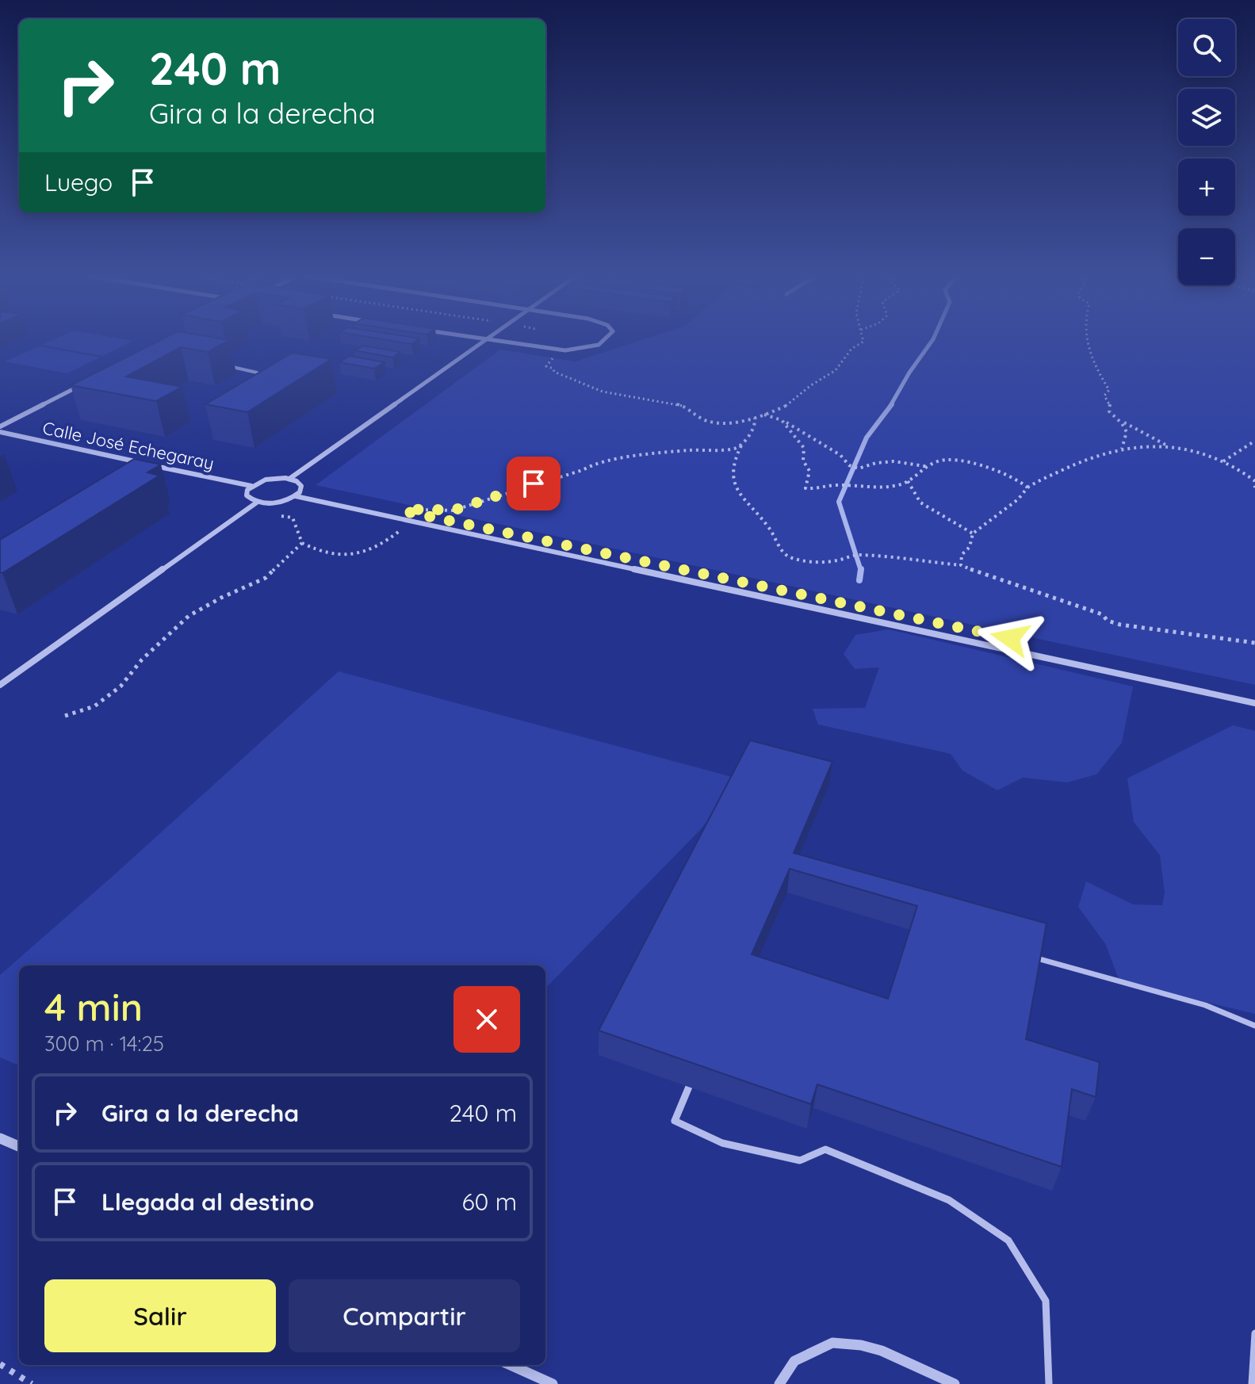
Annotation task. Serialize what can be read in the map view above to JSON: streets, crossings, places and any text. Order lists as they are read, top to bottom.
{
  "streets": {
    "street": ["Calle José Echegaray"]
  },
  "page": {
    "map_buttons": ["+", "−"],
    "turn": ["240 m", "Gira a la derecha"],
    "then": "Luego",
    "heading": ["4 min", "300 m · 14:25"],
    "list": [
      {
        "name": "Gira a la derecha",
        "value": "240 m"
      },
      {
        "name": "Llegada al destino",
        "value": "60 m"
      }
    ],
    "buttons": ["Salir", "Compartir"]
  }
}
